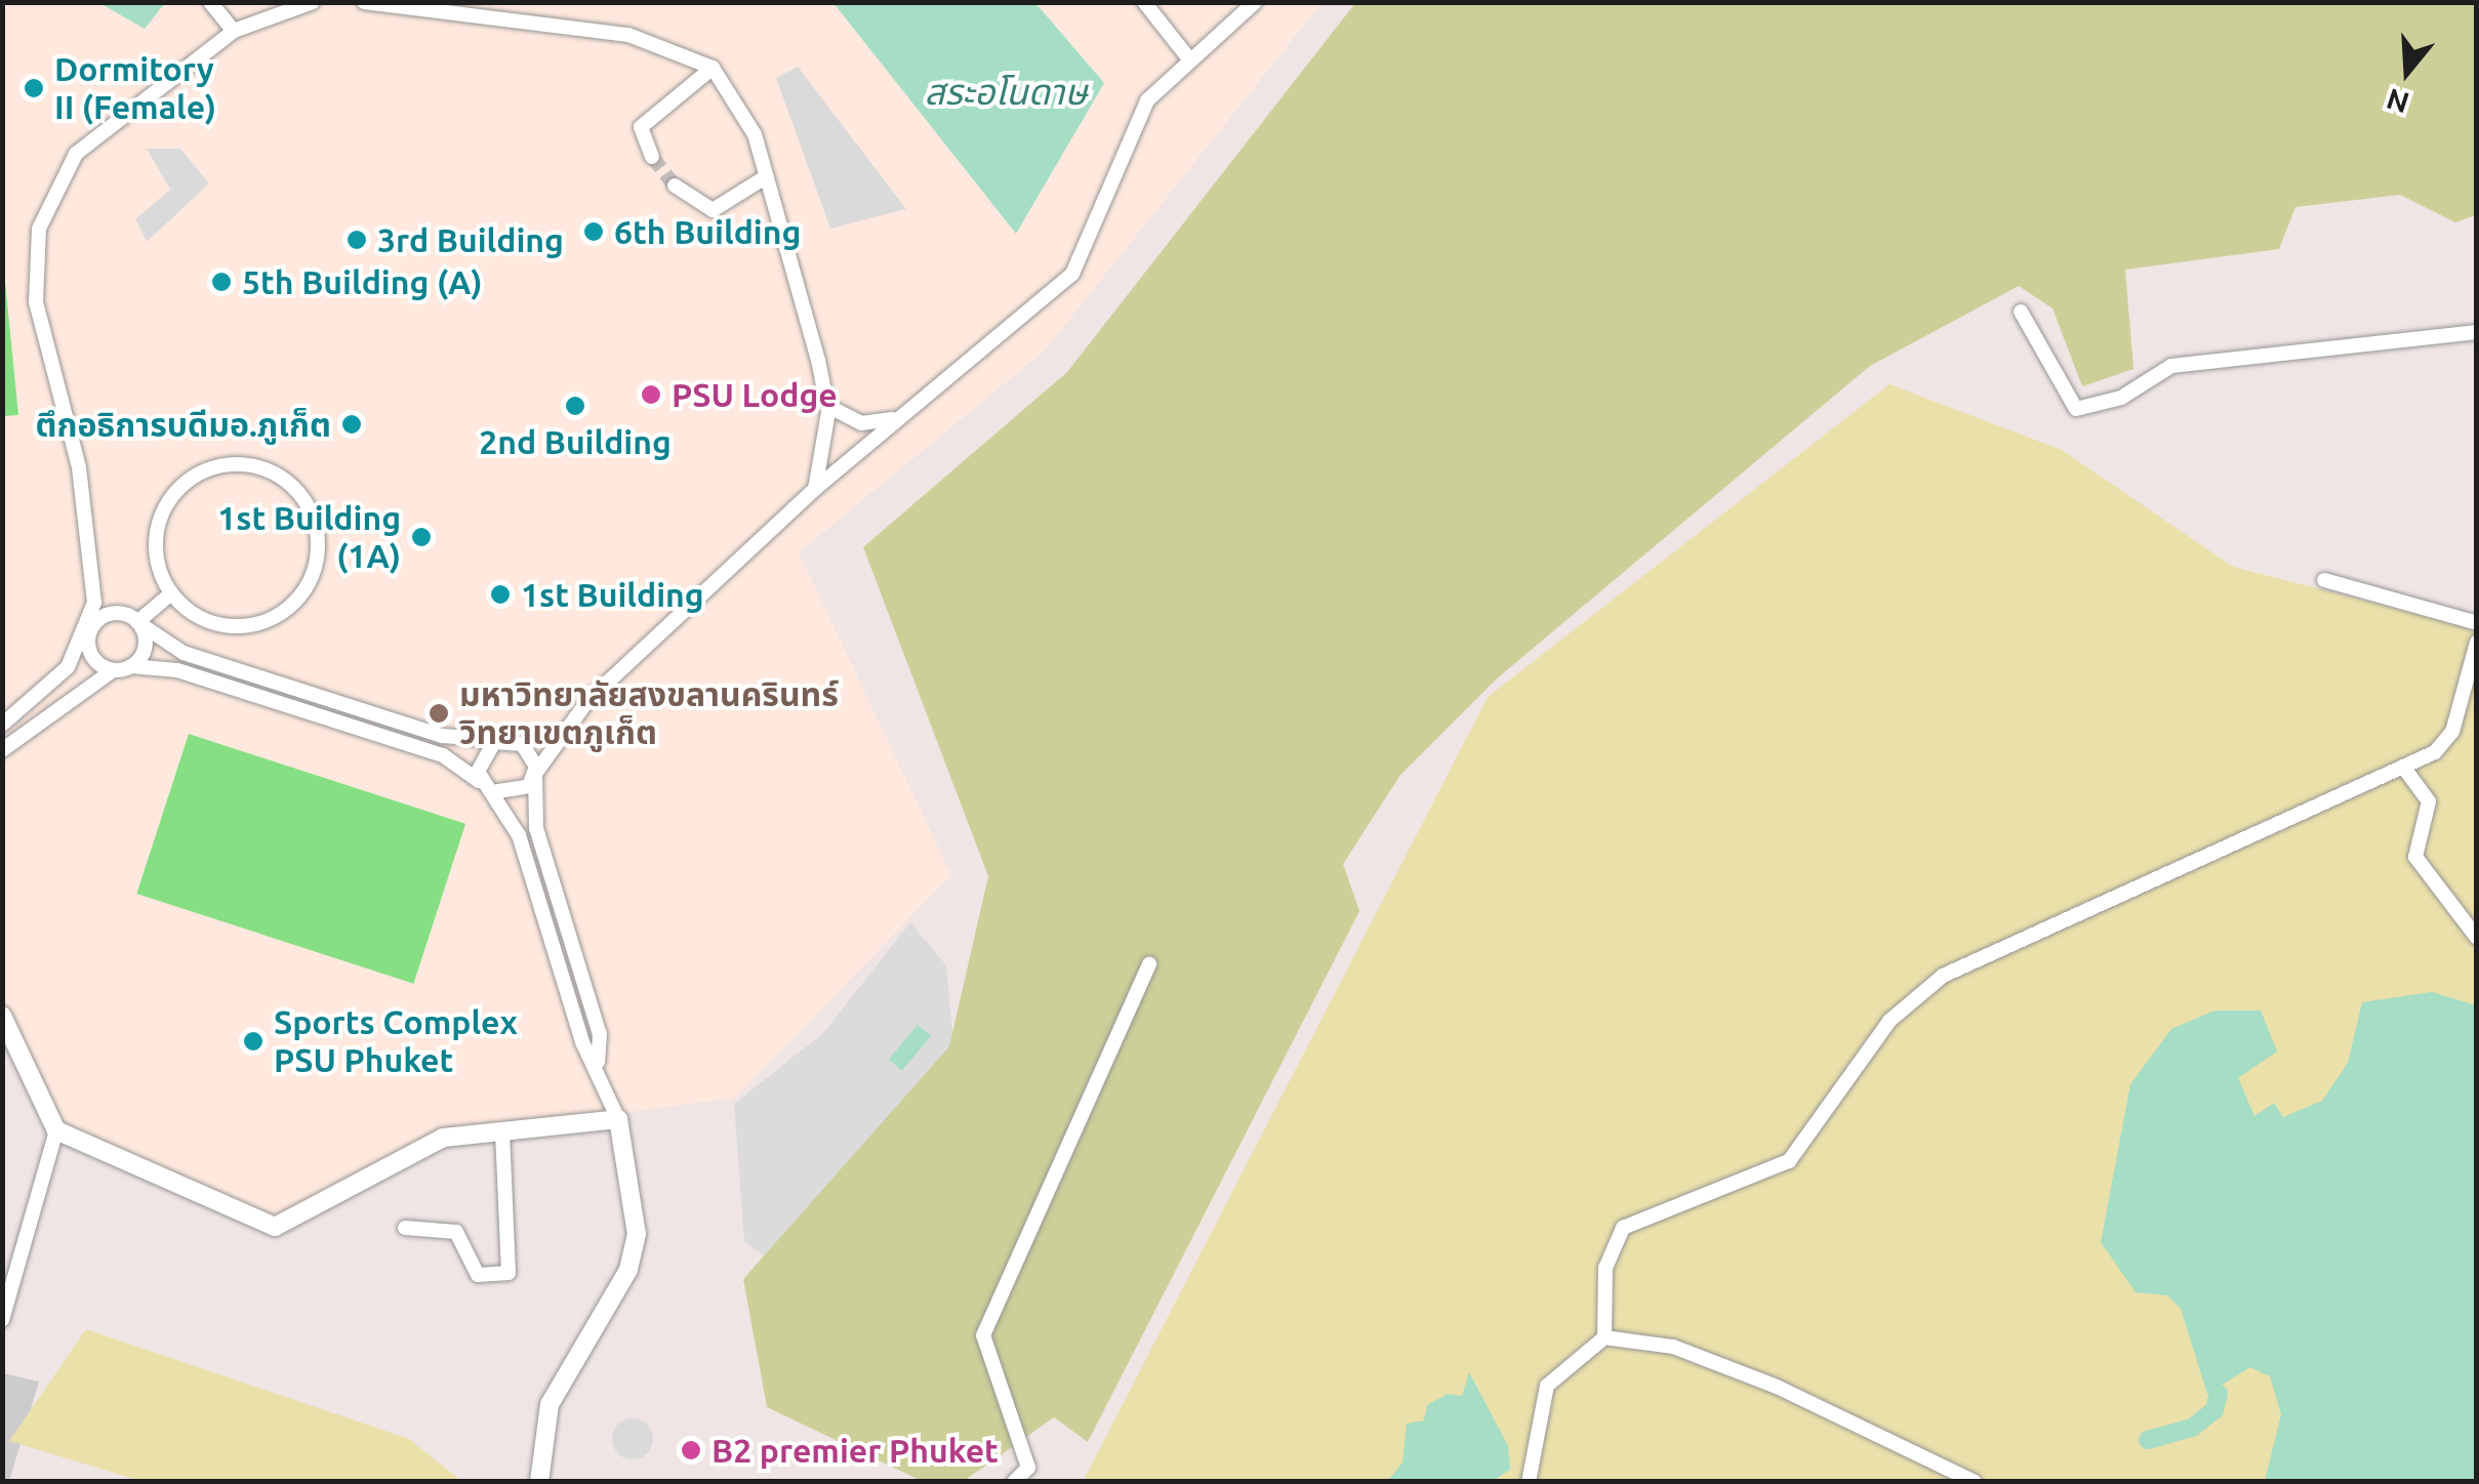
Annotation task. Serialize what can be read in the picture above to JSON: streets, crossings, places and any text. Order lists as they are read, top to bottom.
{
  "water": ["สระอโนดาษ"],
  "places": [
    "Dormitory II (Female)",
    "6th Building",
    "3rd Building",
    "5th Building (A)",
    "PSU Lodge",
    "2nd Building",
    "ตึกอธิการบดีมอ.ภูเก็ต",
    "1st Building (1A)",
    "1st Building",
    "มหาวิทยาลัยสงขลานครินทร์ วิทยาเขตภูเก็ต",
    "Sports Complex PSU Phuket",
    "B2 premier Phuket"
  ],
  "north": "bottom"
}
